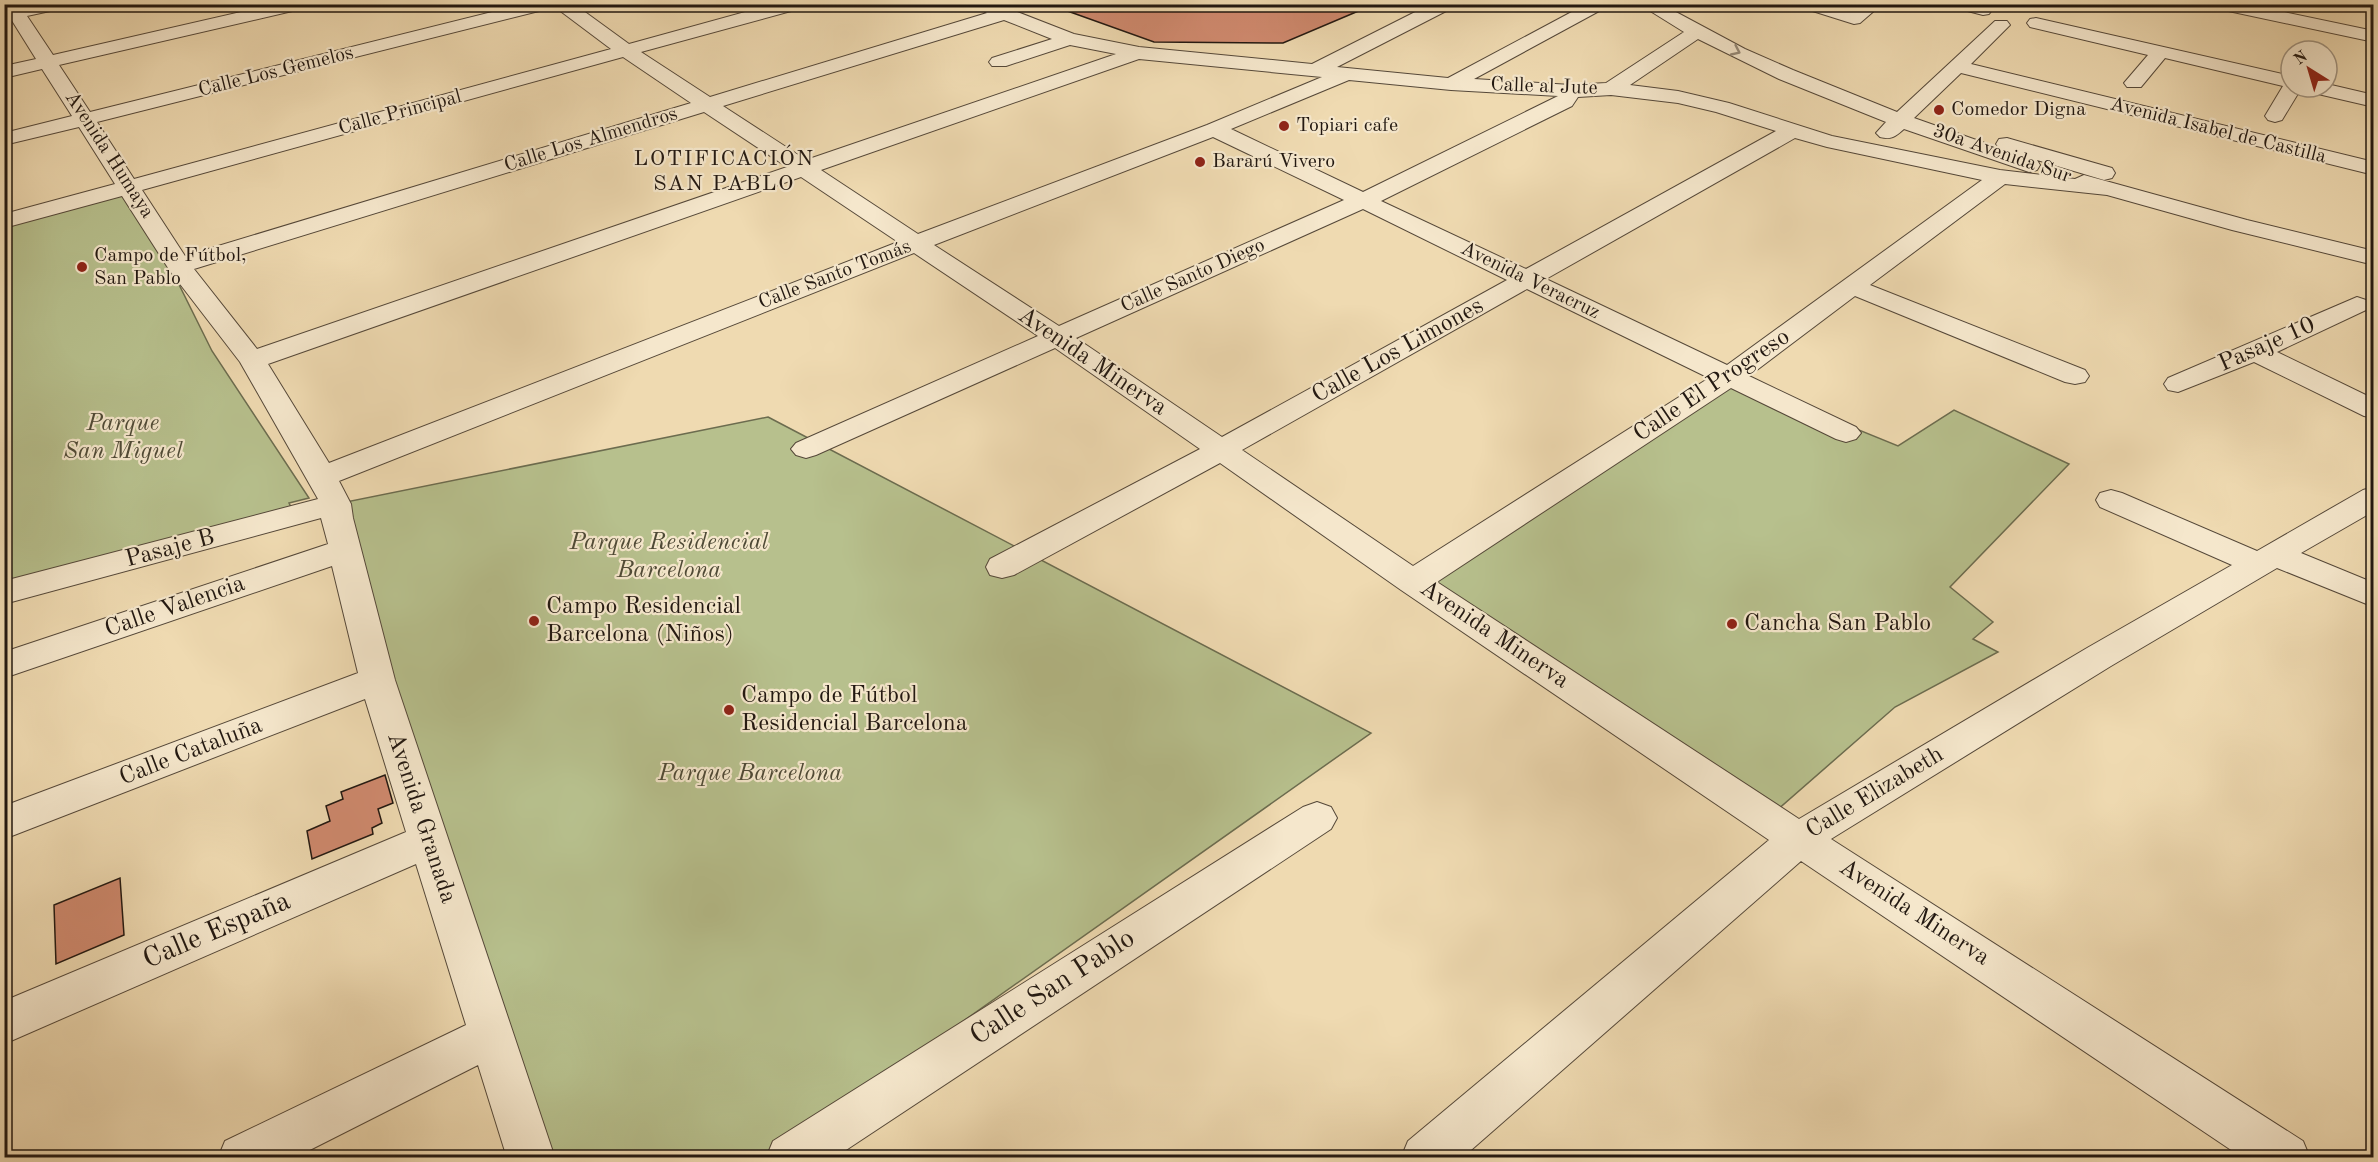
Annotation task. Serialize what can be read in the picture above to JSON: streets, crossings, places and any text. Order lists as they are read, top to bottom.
{
  "streets": {
    "street": [
      "Calle Los Gemelos",
      "Calle al Jute",
      "Calle Principal",
      "Avenida Isabel de Castilla",
      "Calle Los Almendros",
      "30a Avenida Sur",
      "Avenida Humaya",
      "Calle Santo Tomás",
      "Calle Santo Diego",
      "Avenida Veracruz",
      "Pasaje 10",
      "Calle Los Limones",
      "Avenida Minerva",
      "Calle El Progreso",
      "Pasaje B",
      "Calle Valencia",
      "Calle Cataluña",
      "Calle Elizabeth",
      "Avenida Granada",
      "Calle España",
      "Calle San Pablo"
    ]
  },
  "crossings": [
    ["Calle Los Gemelos", "Avenida Humaya"],
    ["Calle al Jute", "Calle Los Almendros"],
    ["Calle al Jute", "30a Avenida Sur"],
    ["Calle al Jute", "Calle Santo Tomás"],
    ["Calle al Jute", "Calle Santo Diego"],
    ["Calle al Jute", "Calle Los Limones"],
    ["Calle al Jute", "Calle El Progreso"],
    ["Calle Principal", "Avenida Humaya"],
    ["Calle Principal", "Avenida Minerva"],
    ["Calle Los Almendros", "Avenida Humaya"],
    ["Calle Los Almendros", "Avenida Minerva"],
    ["Avenida Humaya", "Calle Santo Tomás"],
    ["Avenida Humaya", "Pasaje B"],
    ["Avenida Humaya", "Avenida Granada"],
    ["Calle Santo Tomás", "Avenida Veracruz"],
    ["Calle Santo Tomás", "Avenida Minerva"],
    ["Calle Santo Tomás", "Pasaje B"],
    ["Calle Santo Tomás", "Avenida Granada"],
    ["Calle Santo Diego", "Avenida Veracruz"],
    ["Calle Santo Diego", "Avenida Minerva"],
    ["Avenida Veracruz", "Calle Los Limones"],
    ["Avenida Veracruz", "Calle El Progreso"],
    ["Calle Los Limones", "Avenida Minerva"],
    ["Avenida Minerva", "Calle El Progreso"],
    ["Avenida Minerva", "Calle Elizabeth"],
    ["Pasaje B", "Avenida Granada"],
    ["Calle Valencia", "Avenida Granada"],
    ["Calle Cataluña", "Avenida Granada"],
    ["Avenida Granada", "Calle España"]
  ],
  "districts": ["LOTIFICACIÓN SAN PABLO"],
  "parks": ["Parque San Miguel", "Parque Residencial Barcelona", "Parque Barcelona"],
  "places": [
    "Comedor Digna",
    "Topiari cafe",
    "Bararú Vivero",
    "Campo de Fútbol, San Pablo",
    "Campo Residencial Barcelona (Niños)",
    "Cancha San Pablo",
    "Campo de Fútbol Residencial Barcelona"
  ],
  "north": "top left"
}
